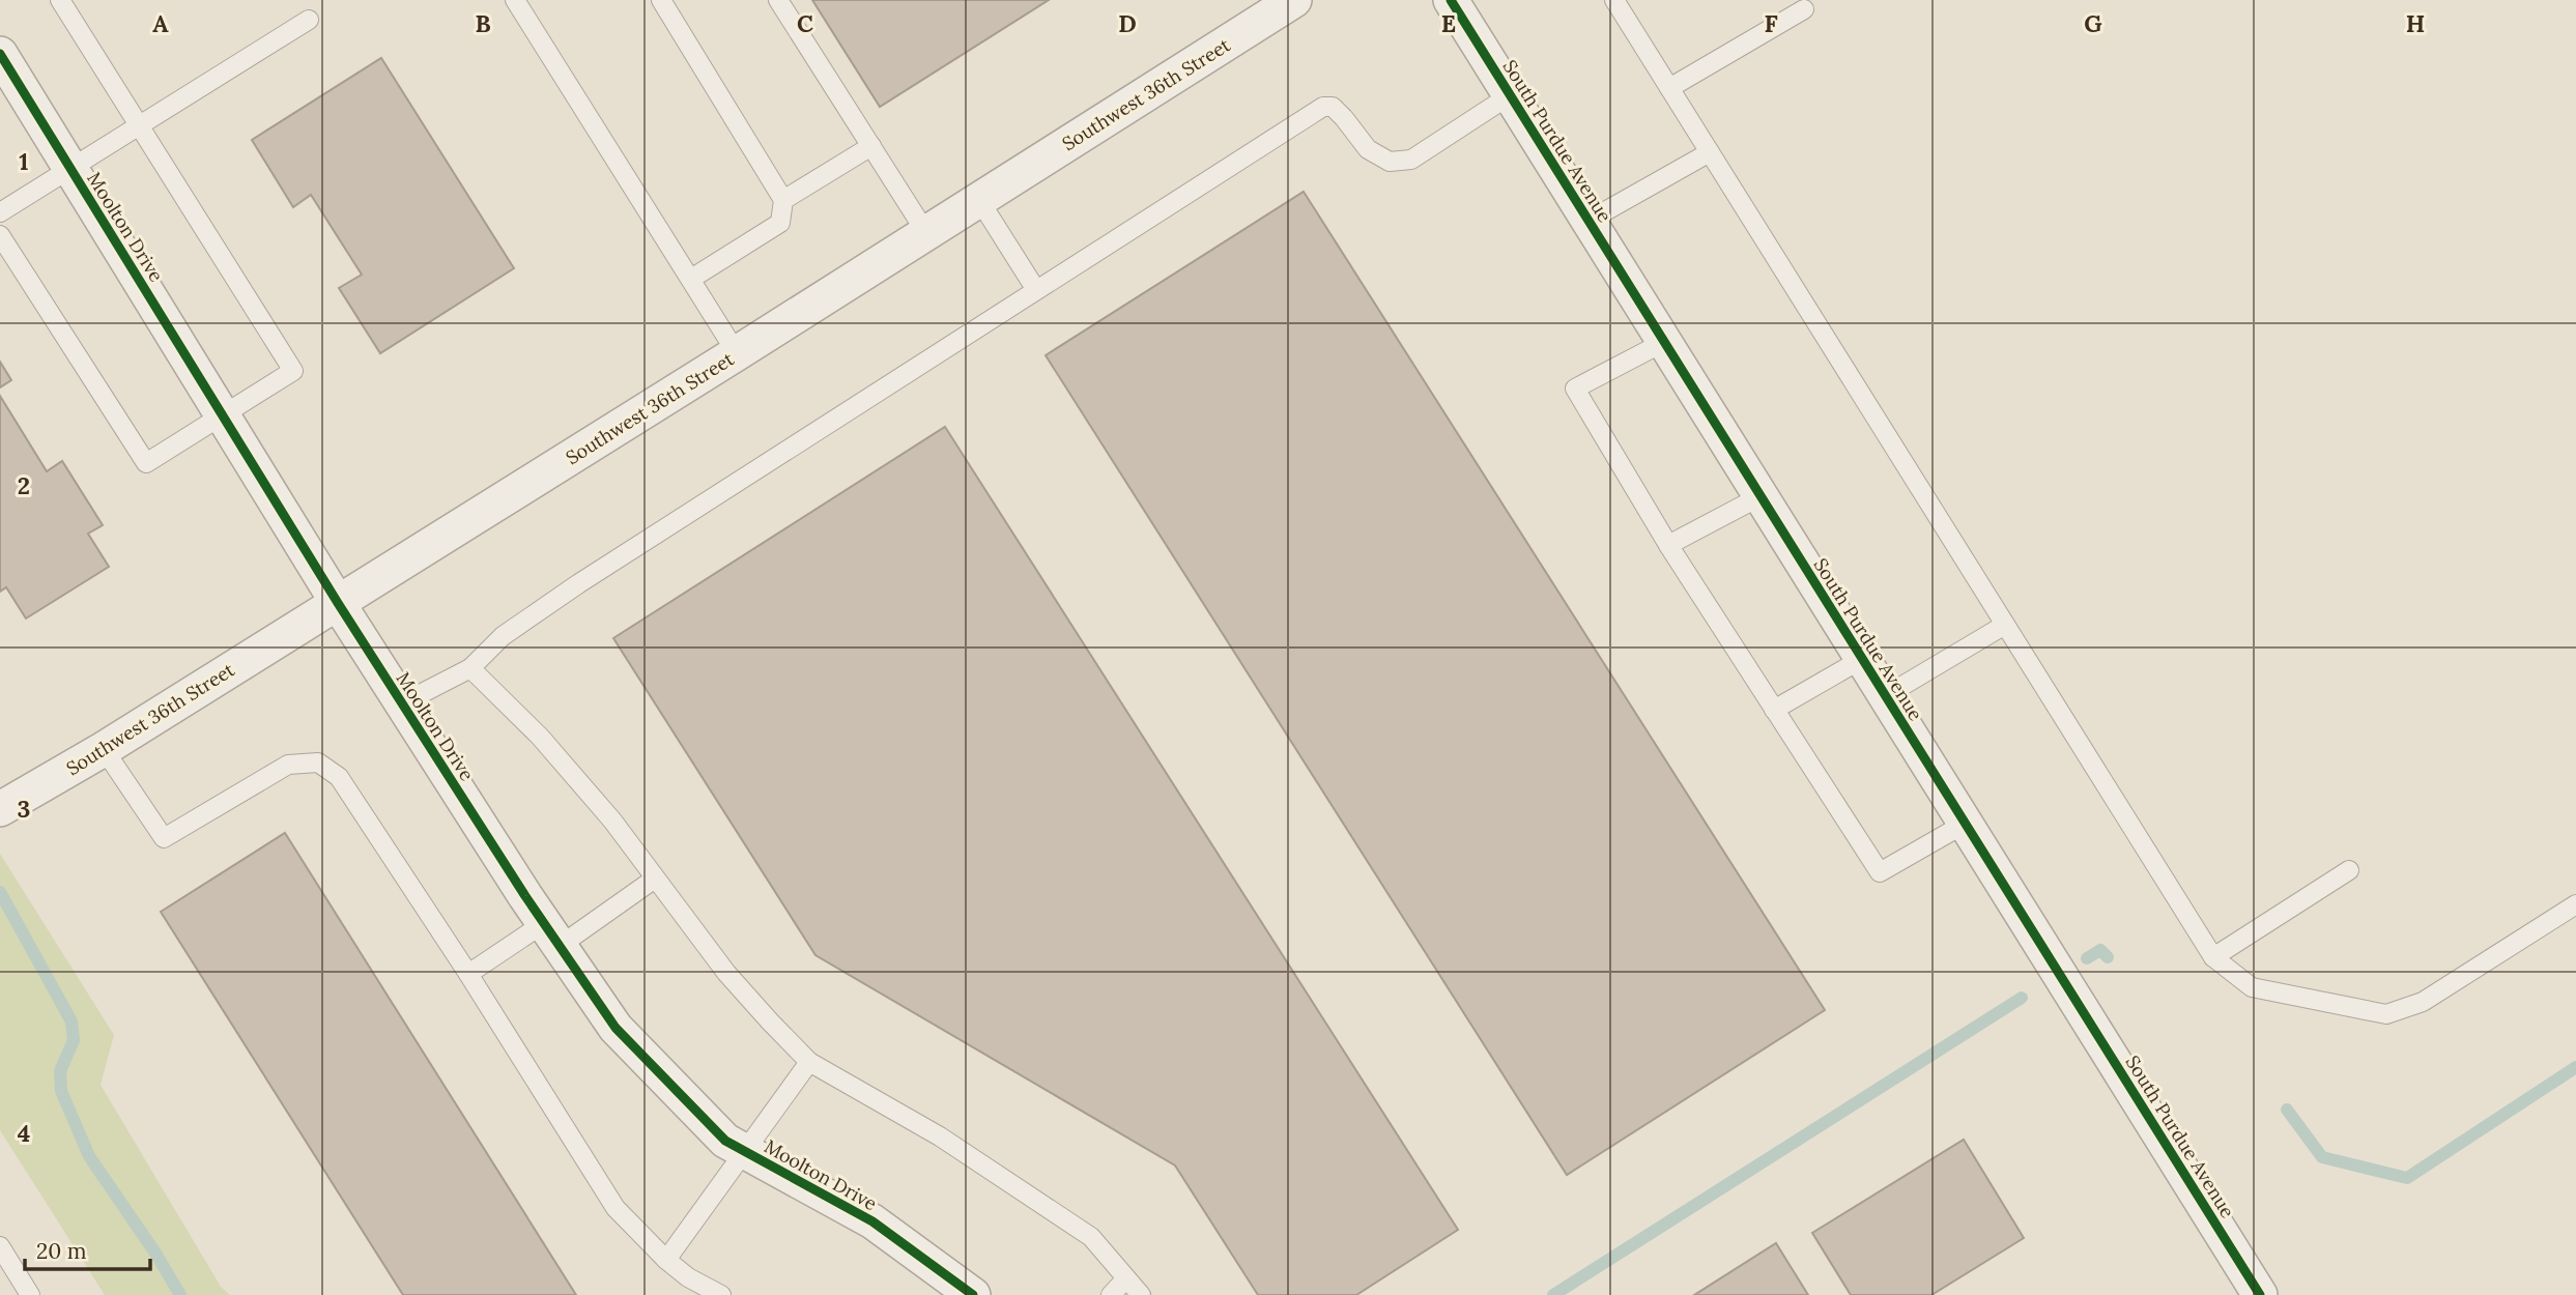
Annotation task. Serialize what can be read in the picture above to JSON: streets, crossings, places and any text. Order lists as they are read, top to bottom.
{
  "streets": {
    "street": ["Southwest 36th Street", "South Purdue Avenue", "Moolton Drive"]
  },
  "crossings": [
    ["Southwest 36th Street", "Moolton Drive"]
  ],
  "scale_bar": "20 m",
  "grid": {
    "columns": [
      "A",
      "B",
      "C",
      "D",
      "E",
      "F",
      "G",
      "H"
    ],
    "rows": [
      "1",
      "2",
      "3",
      "4"
    ]
  }
}
